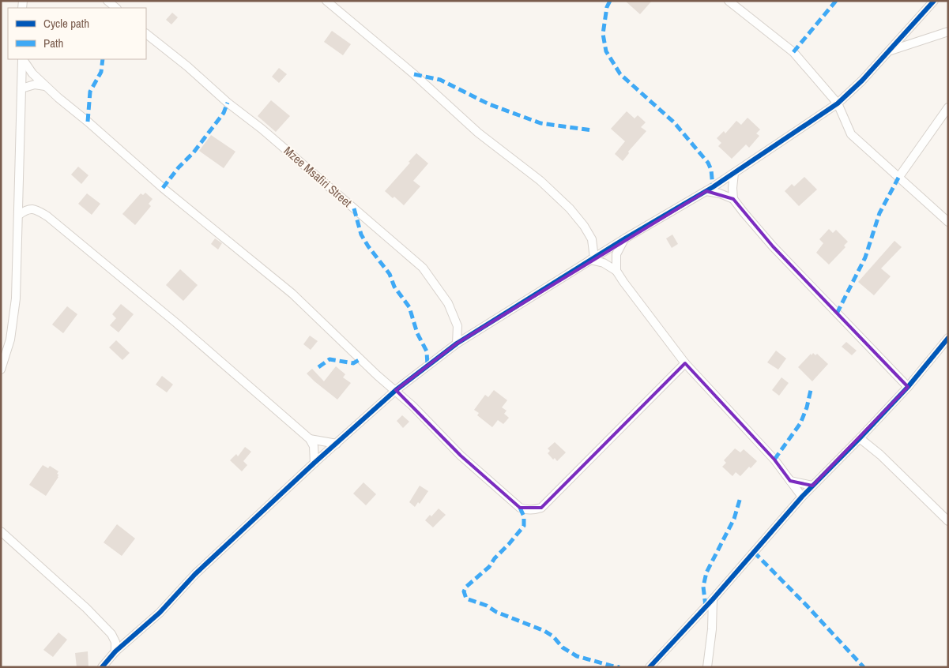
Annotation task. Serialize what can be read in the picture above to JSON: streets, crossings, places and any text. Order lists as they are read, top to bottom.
{
  "streets": {
    "street": ["Mzee Msafiri Street"]
  },
  "legend": ["Cycle path", "Path"]
}
